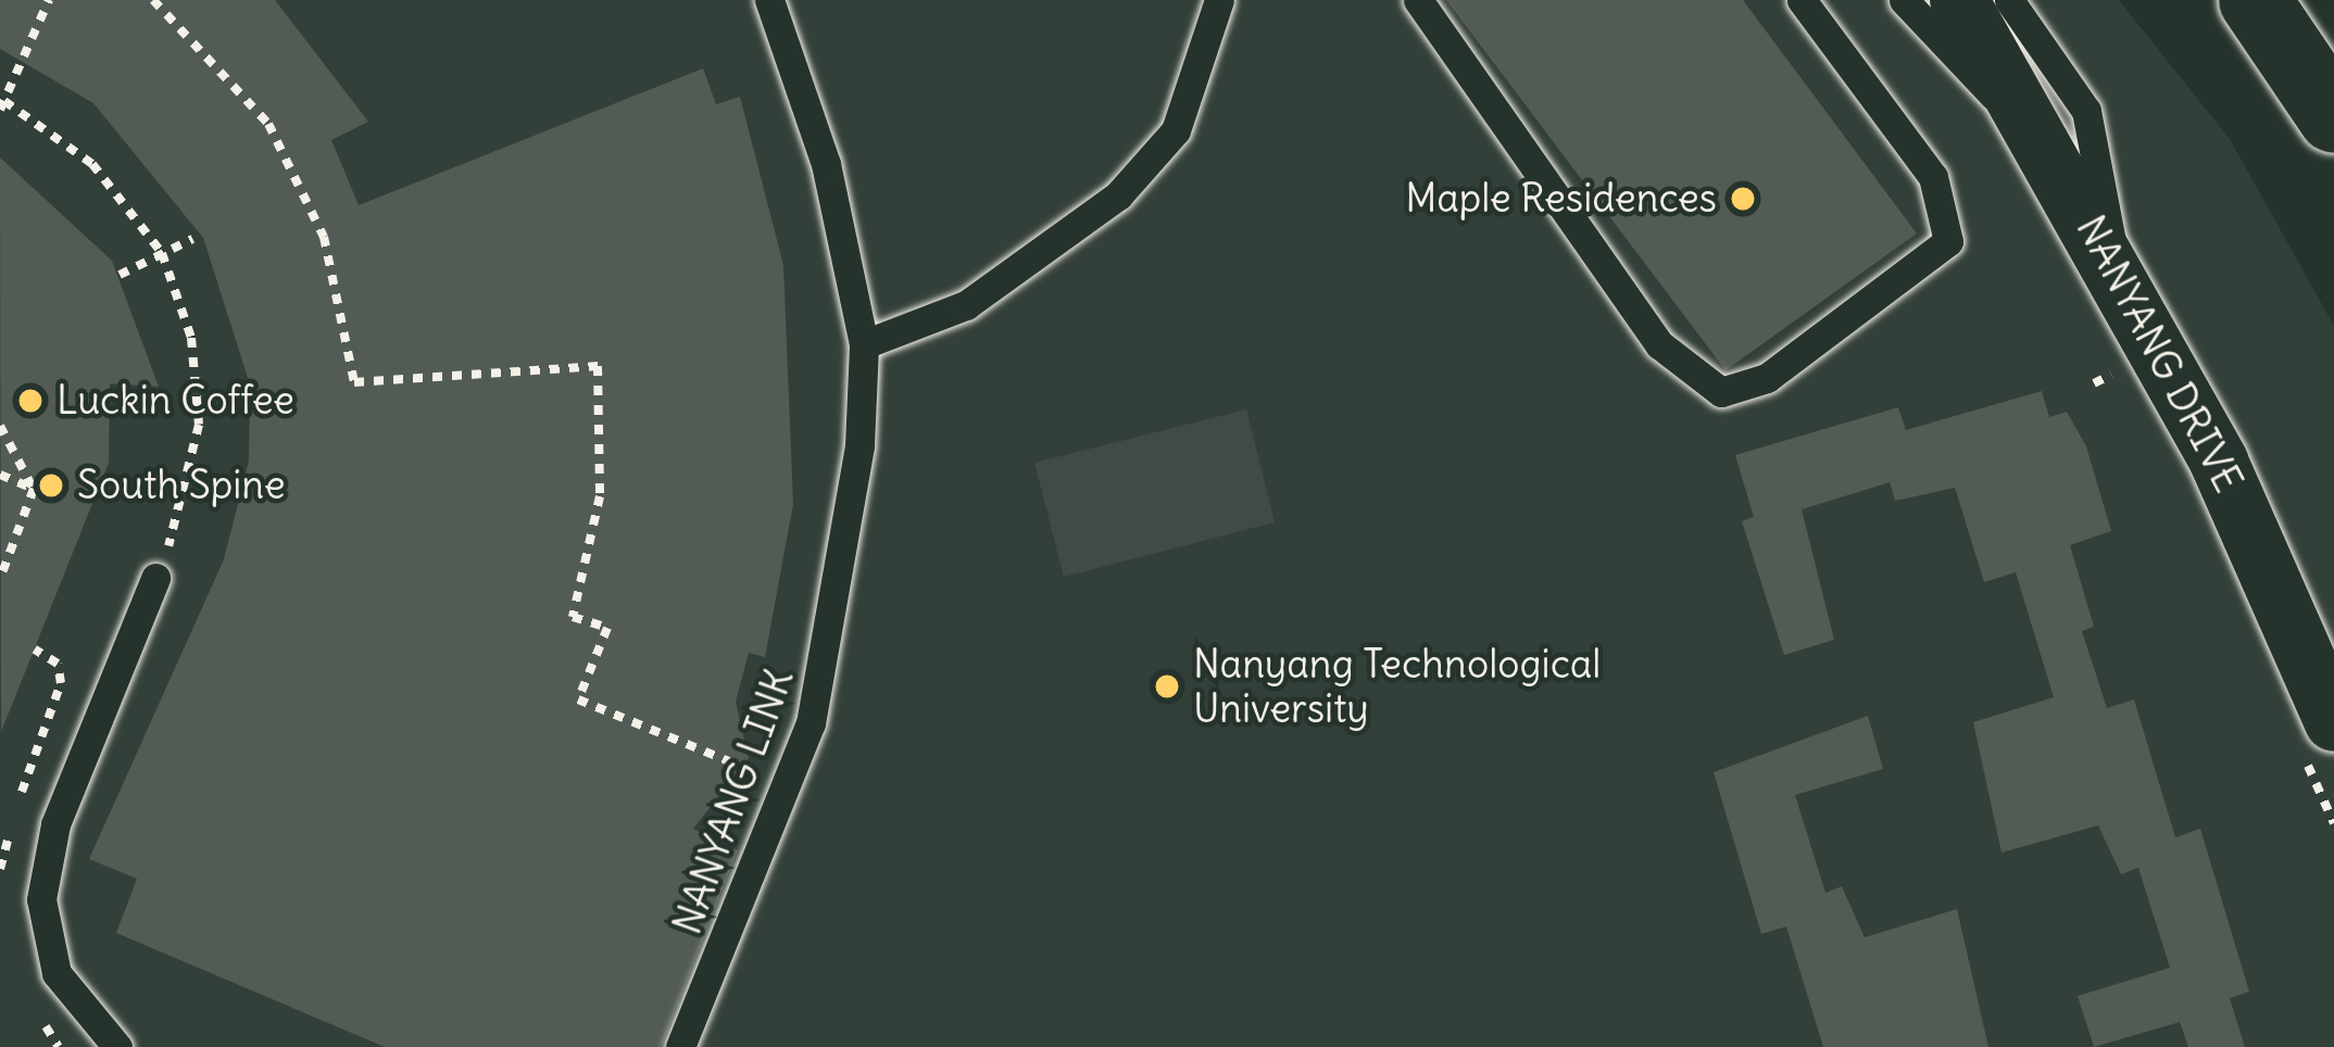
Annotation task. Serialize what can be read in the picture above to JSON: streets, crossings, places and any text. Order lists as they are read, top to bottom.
{
  "streets": {
    "street": ["NANYANG DRIVE"],
    "lane": ["NANYANG LINK"]
  },
  "places": [
    "Maple Residences",
    "Luckin Coffee",
    "South Spine",
    "Nanyang Technological University"
  ]
}
